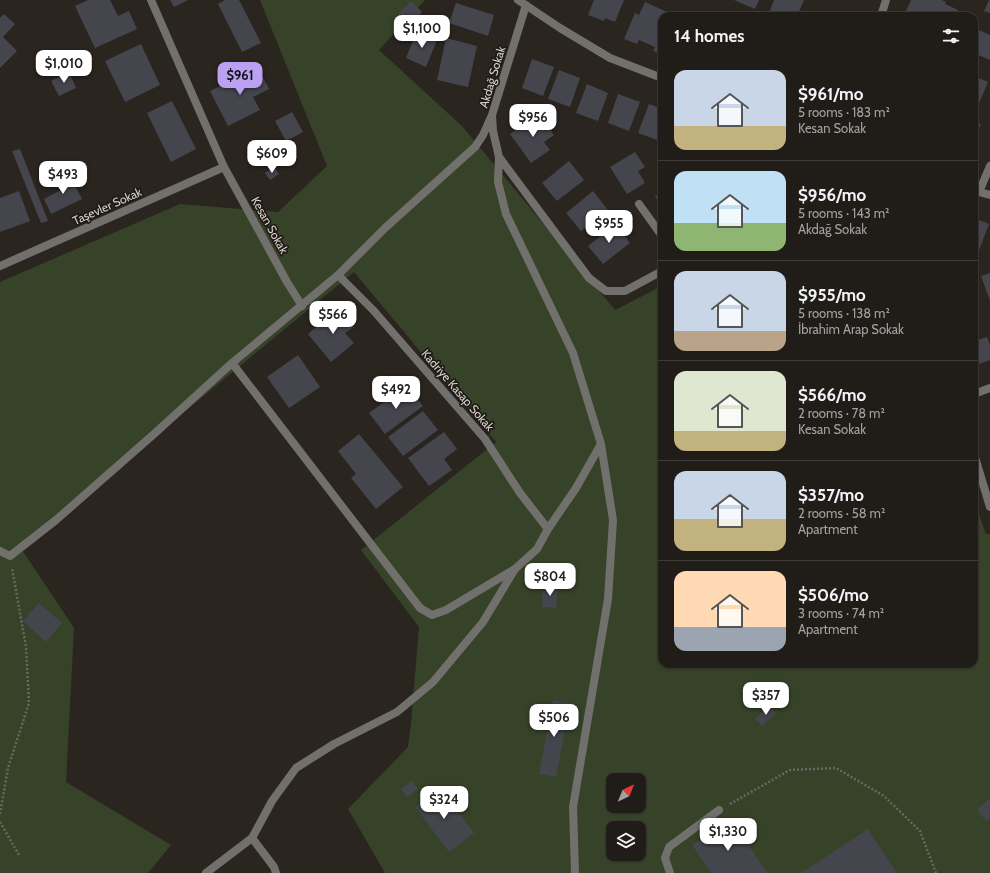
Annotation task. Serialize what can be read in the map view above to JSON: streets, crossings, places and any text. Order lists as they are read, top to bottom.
{
  "streets": {
    "street": [
      "Akdağ Sokak",
      "Taşevler Sokak",
      "Kesan Sokak",
      "Kadriye Kasap Sokak"
    ]
  },
  "crossings": [
    ["Taşevler Sokak", "Kesan Sokak"]
  ],
  "north": "top right",
  "page": {
    "heading": "14 homes",
    "price": [
      "$1,100",
      "$1,010",
      "$961",
      "$956",
      "$609",
      "$493",
      "$955",
      "$566",
      "$492",
      "$804",
      "$357",
      "$506",
      "$324",
      "$1,330"
    ],
    "list": [
      {
        "name": "$961/mo",
        "note": "5 rooms · 183 m² · Kesan Sokak"
      },
      {
        "name": "$956/mo",
        "note": "5 rooms · 143 m² · Akdağ Sokak"
      },
      {
        "name": "$955/mo",
        "note": "5 rooms · 138 m² · İbrahim Arap Sokak"
      },
      {
        "name": "$566/mo",
        "note": "2 rooms · 78 m² · Kesan Sokak"
      },
      {
        "name": "$357/mo",
        "note": "2 rooms · 58 m² · Apartment"
      },
      {
        "name": "$506/mo",
        "note": "3 rooms · 74 m² · Apartment"
      }
    ]
  }
}
